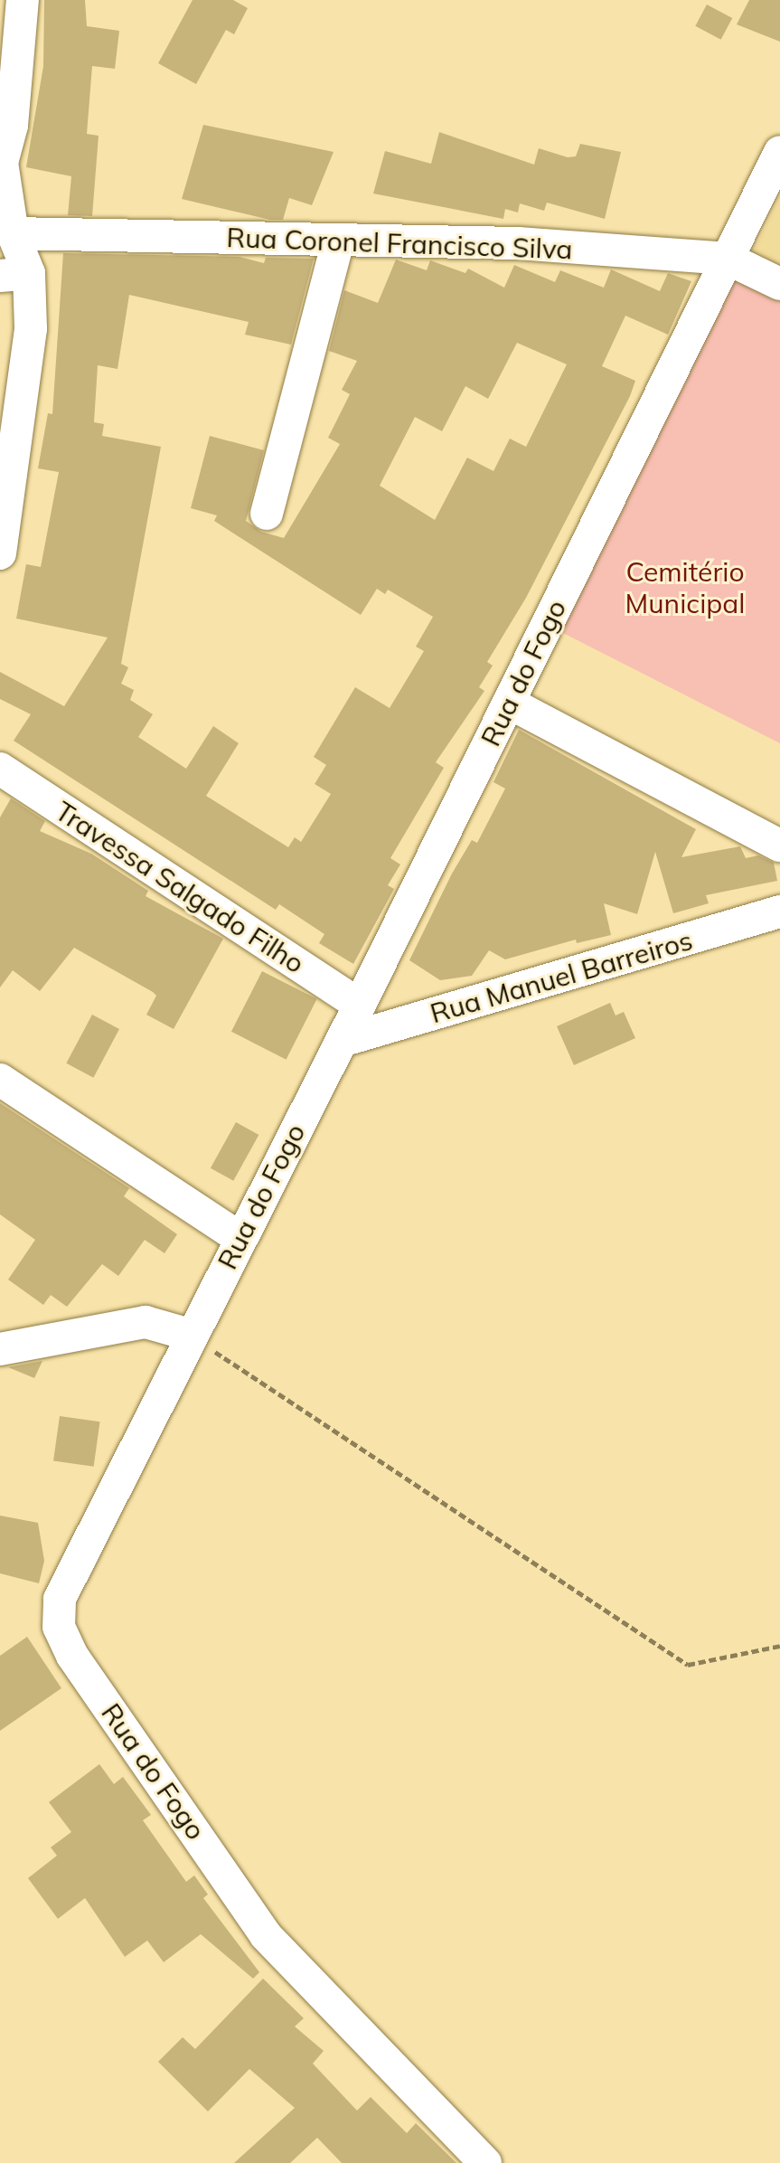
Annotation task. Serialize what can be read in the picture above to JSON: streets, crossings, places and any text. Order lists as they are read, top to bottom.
{
  "streets": {
    "street": [
      "Rua Coronel Francisco Silva",
      "Rua do Fogo",
      "Travessa Salgado Filho",
      "Rua Manuel Barreiros"
    ]
  },
  "crossings": [
    ["Rua Coronel Francisco Silva", "Rua do Fogo"],
    ["Rua do Fogo", "Travessa Salgado Filho"],
    ["Rua do Fogo", "Rua Manuel Barreiros"]
  ],
  "parks": ["Cemitério Municipal"]
}
